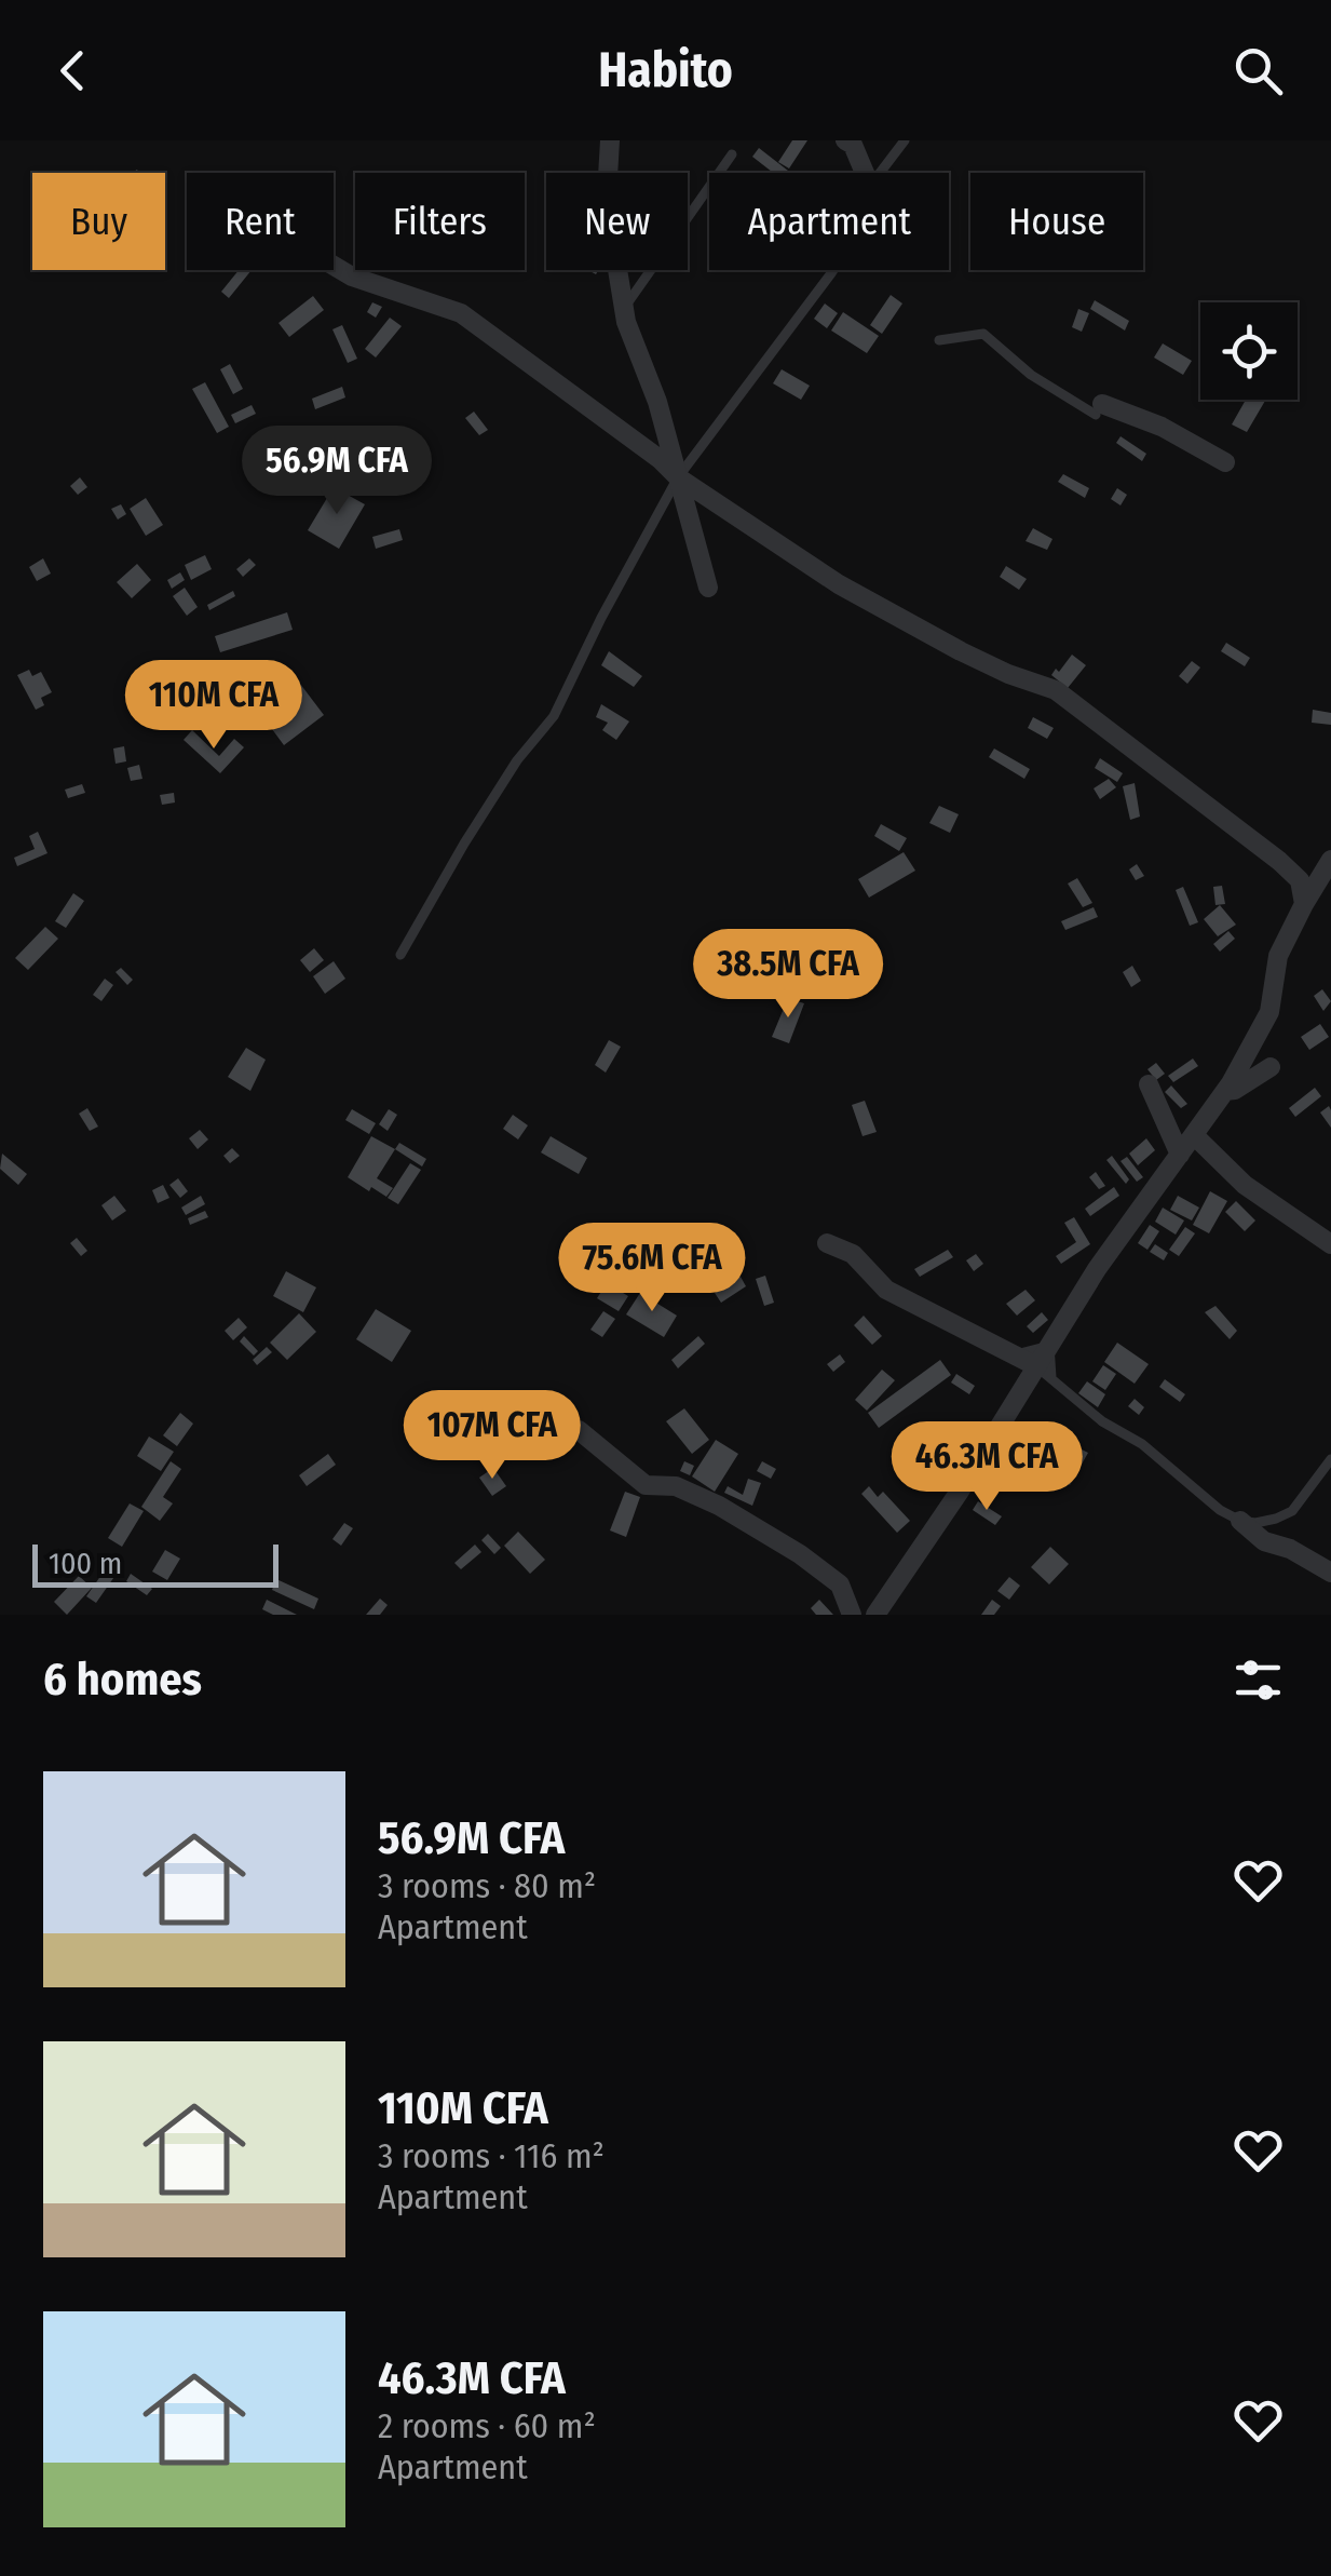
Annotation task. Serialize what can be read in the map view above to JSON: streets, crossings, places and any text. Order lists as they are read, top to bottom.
{
  "scale_bar": "100 m",
  "page": {
    "header": "Habito",
    "chip": [
      "Buy",
      "Rent",
      "Filters",
      "New",
      "Apartment",
      "House"
    ],
    "price": [
      "56.9M CFA",
      "110M CFA",
      "38.5M CFA",
      "75.6M CFA",
      "107M CFA",
      "46.3M CFA"
    ],
    "scale": "100 m",
    "heading": "6 homes",
    "list": [
      {
        "name": "56.9M CFA",
        "note": "3 rooms · 80 m² · Apartment"
      },
      {
        "name": "110M CFA",
        "note": "3 rooms · 116 m² · Apartment"
      },
      {
        "name": "46.3M CFA",
        "note": "2 rooms · 60 m² · Apartment"
      }
    ]
  }
}
